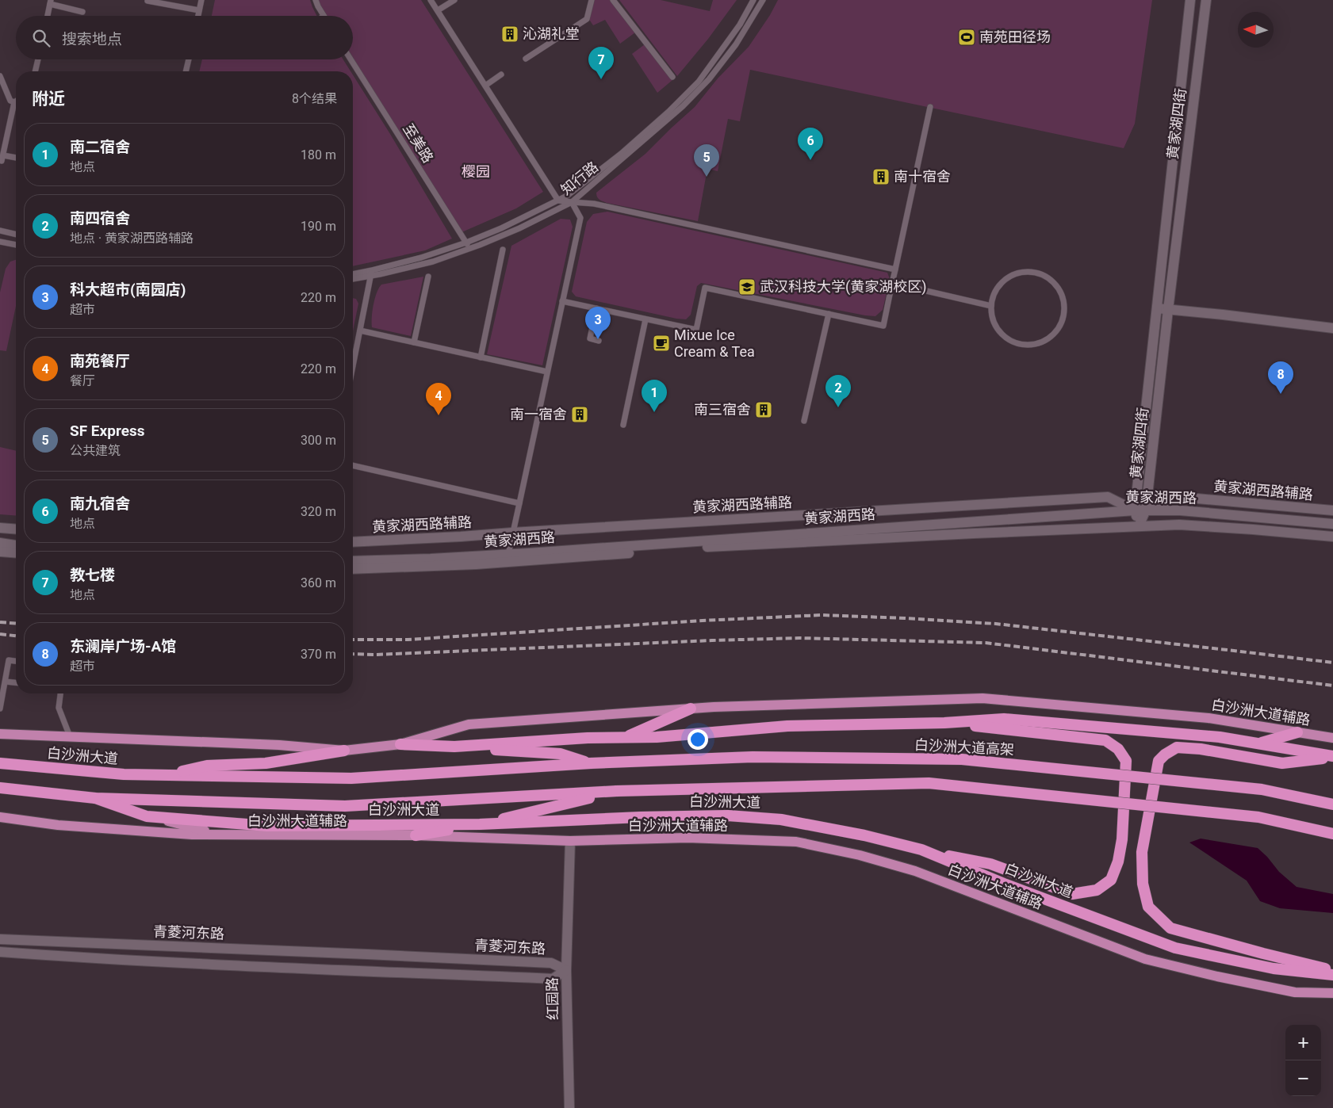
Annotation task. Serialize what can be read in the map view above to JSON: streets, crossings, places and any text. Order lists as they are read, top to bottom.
{
  "streets": {
    "highway": ["白沙洲大道高架", "白沙洲大道"],
    "main road": ["白沙洲大道辅路"],
    "street": [
      "黄家湖四街",
      "黄家湖西路辅路",
      "黄家湖西路",
      "青菱河东路",
      "红园路"
    ],
    "lane": ["至美路", "知行路"]
  },
  "crossings": [
    ["黄家湖四街", "黄家湖西路辅路"],
    ["黄家湖四街", "黄家湖西路"],
    ["至美路", "知行路"],
    ["黄家湖西路辅路", "黄家湖西路"],
    ["白沙洲大道辅路", "红园路"],
    ["白沙洲大道高架", "白沙洲大道"],
    ["青菱河东路", "红园路"]
  ],
  "parks": ["樱园"],
  "places": {
    "building": [
      "沁湖礼堂",
      "南十宿舍",
      "南三宿舍",
      "南一宿舍"
    ],
    "sports": ["南苑田径场"],
    "school or university": ["武汉科技大学(黄家湖校区)"],
    "cafe": ["Mixue Ice Cream & Tea"]
  },
  "north": "left",
  "page": {
    "search": "搜索地点",
    "pins": [
      "7",
      "6",
      "5",
      "3",
      "8",
      "2",
      "1",
      "4"
    ],
    "heading": ["附近", "8个结果"],
    "list": [
      {
        "mark": "1",
        "name": "南二宿舍",
        "note": "地点",
        "value": "180 m"
      },
      {
        "mark": "2",
        "name": "南四宿舍",
        "note": "地点 · 黄家湖西路辅路",
        "value": "190 m"
      },
      {
        "mark": "3",
        "name": "科大超市(南园店)",
        "note": "超市",
        "value": "220 m"
      },
      {
        "mark": "4",
        "name": "南苑餐厅",
        "note": "餐厅",
        "value": "220 m"
      },
      {
        "mark": "5",
        "name": "SF Express",
        "note": "公共建筑",
        "value": "300 m"
      },
      {
        "mark": "6",
        "name": "南九宿舍",
        "note": "地点",
        "value": "320 m"
      },
      {
        "mark": "7",
        "name": "教七楼",
        "note": "地点",
        "value": "360 m"
      },
      {
        "mark": "8",
        "name": "东澜岸广场-A馆",
        "note": "超市",
        "value": "370 m"
      }
    ],
    "map_buttons": ["+", "−"]
  }
}
